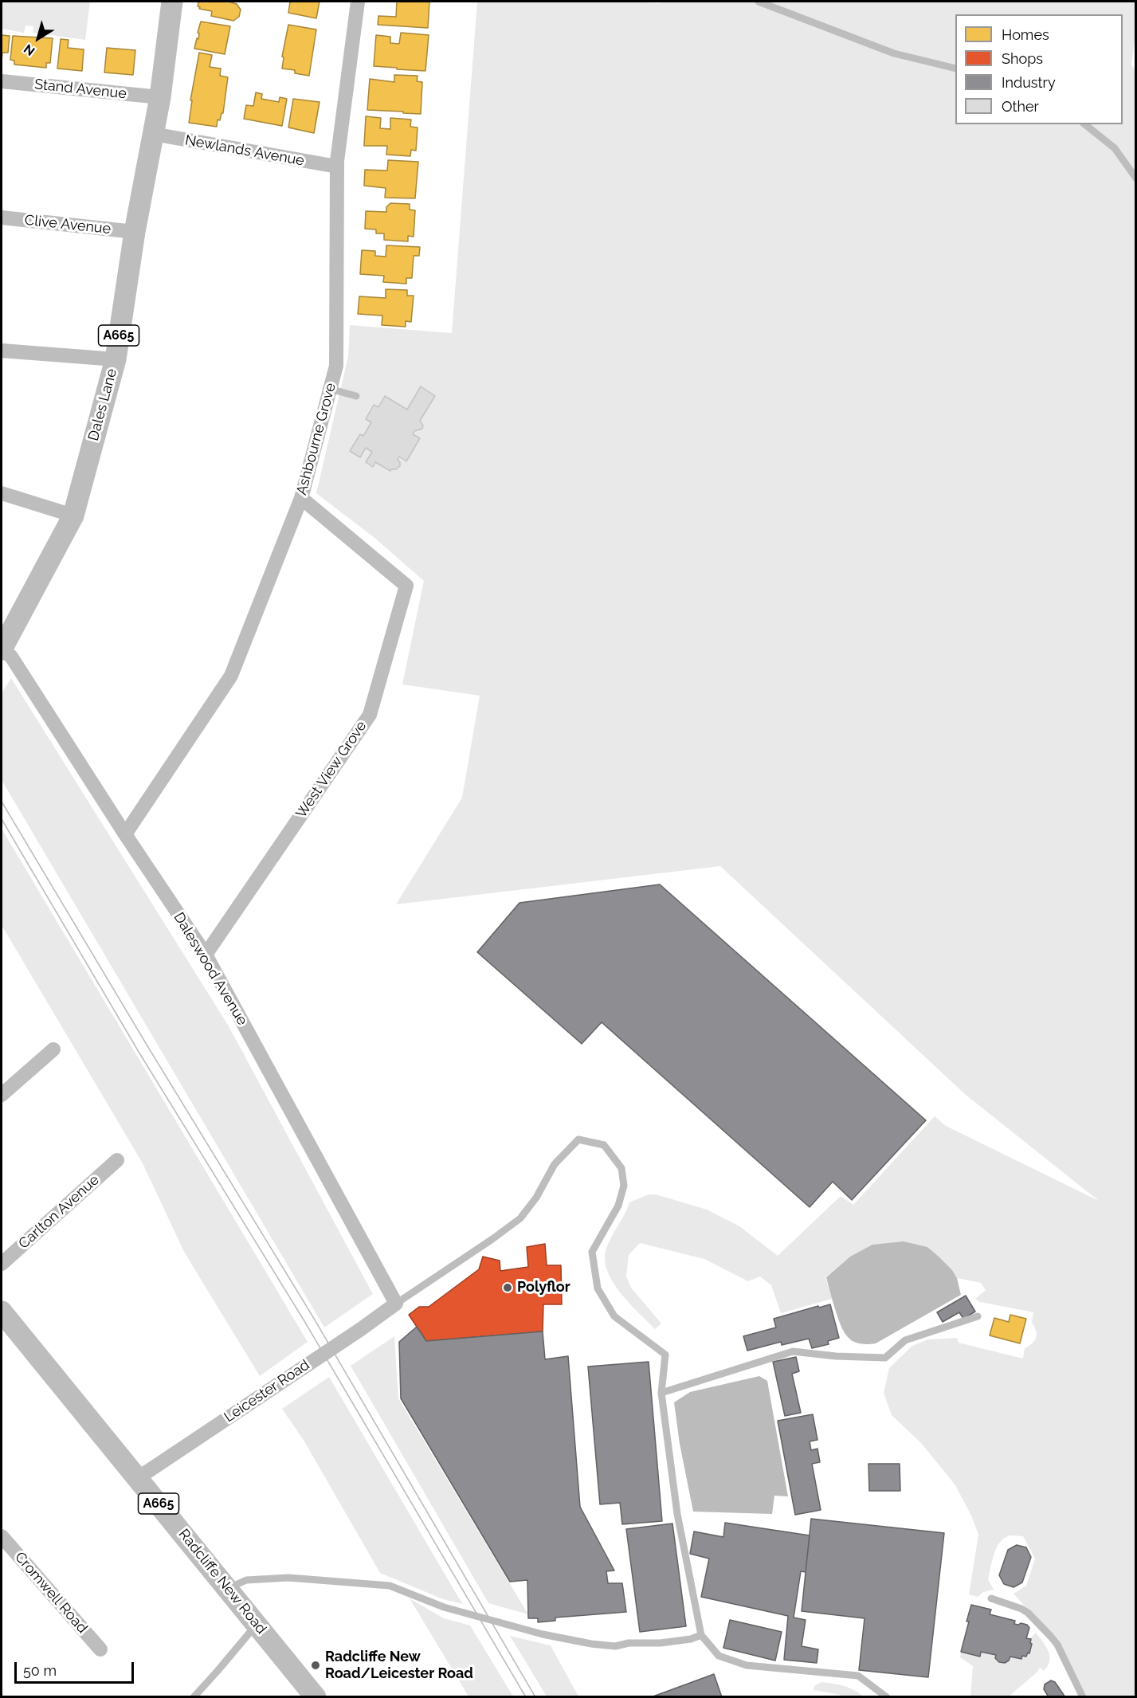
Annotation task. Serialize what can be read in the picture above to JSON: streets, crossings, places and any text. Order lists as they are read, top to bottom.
{
  "streets": {
    "main road": ["A665", "Dales Lane", "Radcliffe New Road"],
    "street": [
      "Stand Avenue",
      "Newlands Avenue",
      "Clive Avenue",
      "Ashbourne Grove",
      "West View Grove",
      "Daleswood Avenue",
      "Carlton Avenue",
      "Leicester Road",
      "Cromwell Road"
    ]
  },
  "crossings": [
    ["Stand Avenue", "Dales Lane"],
    ["Newlands Avenue", "Dales Lane"],
    ["Newlands Avenue", "Ashbourne Grove"],
    ["Clive Avenue", "Dales Lane"],
    ["Dales Lane", "Daleswood Avenue"],
    ["Ashbourne Grove", "West View Grove"],
    ["Ashbourne Grove", "Daleswood Avenue"],
    ["West View Grove", "Daleswood Avenue"],
    ["Daleswood Avenue", "Leicester Road"],
    ["Leicester Road", "Radcliffe New Road"]
  ],
  "places": ["Polyflor", "Radcliffe New Road/Leicester Road"],
  "legend": [
    "Homes",
    "Shops",
    "Industry",
    "Other"
  ],
  "scale_bar": "50 m",
  "north": "bottom left"
}
